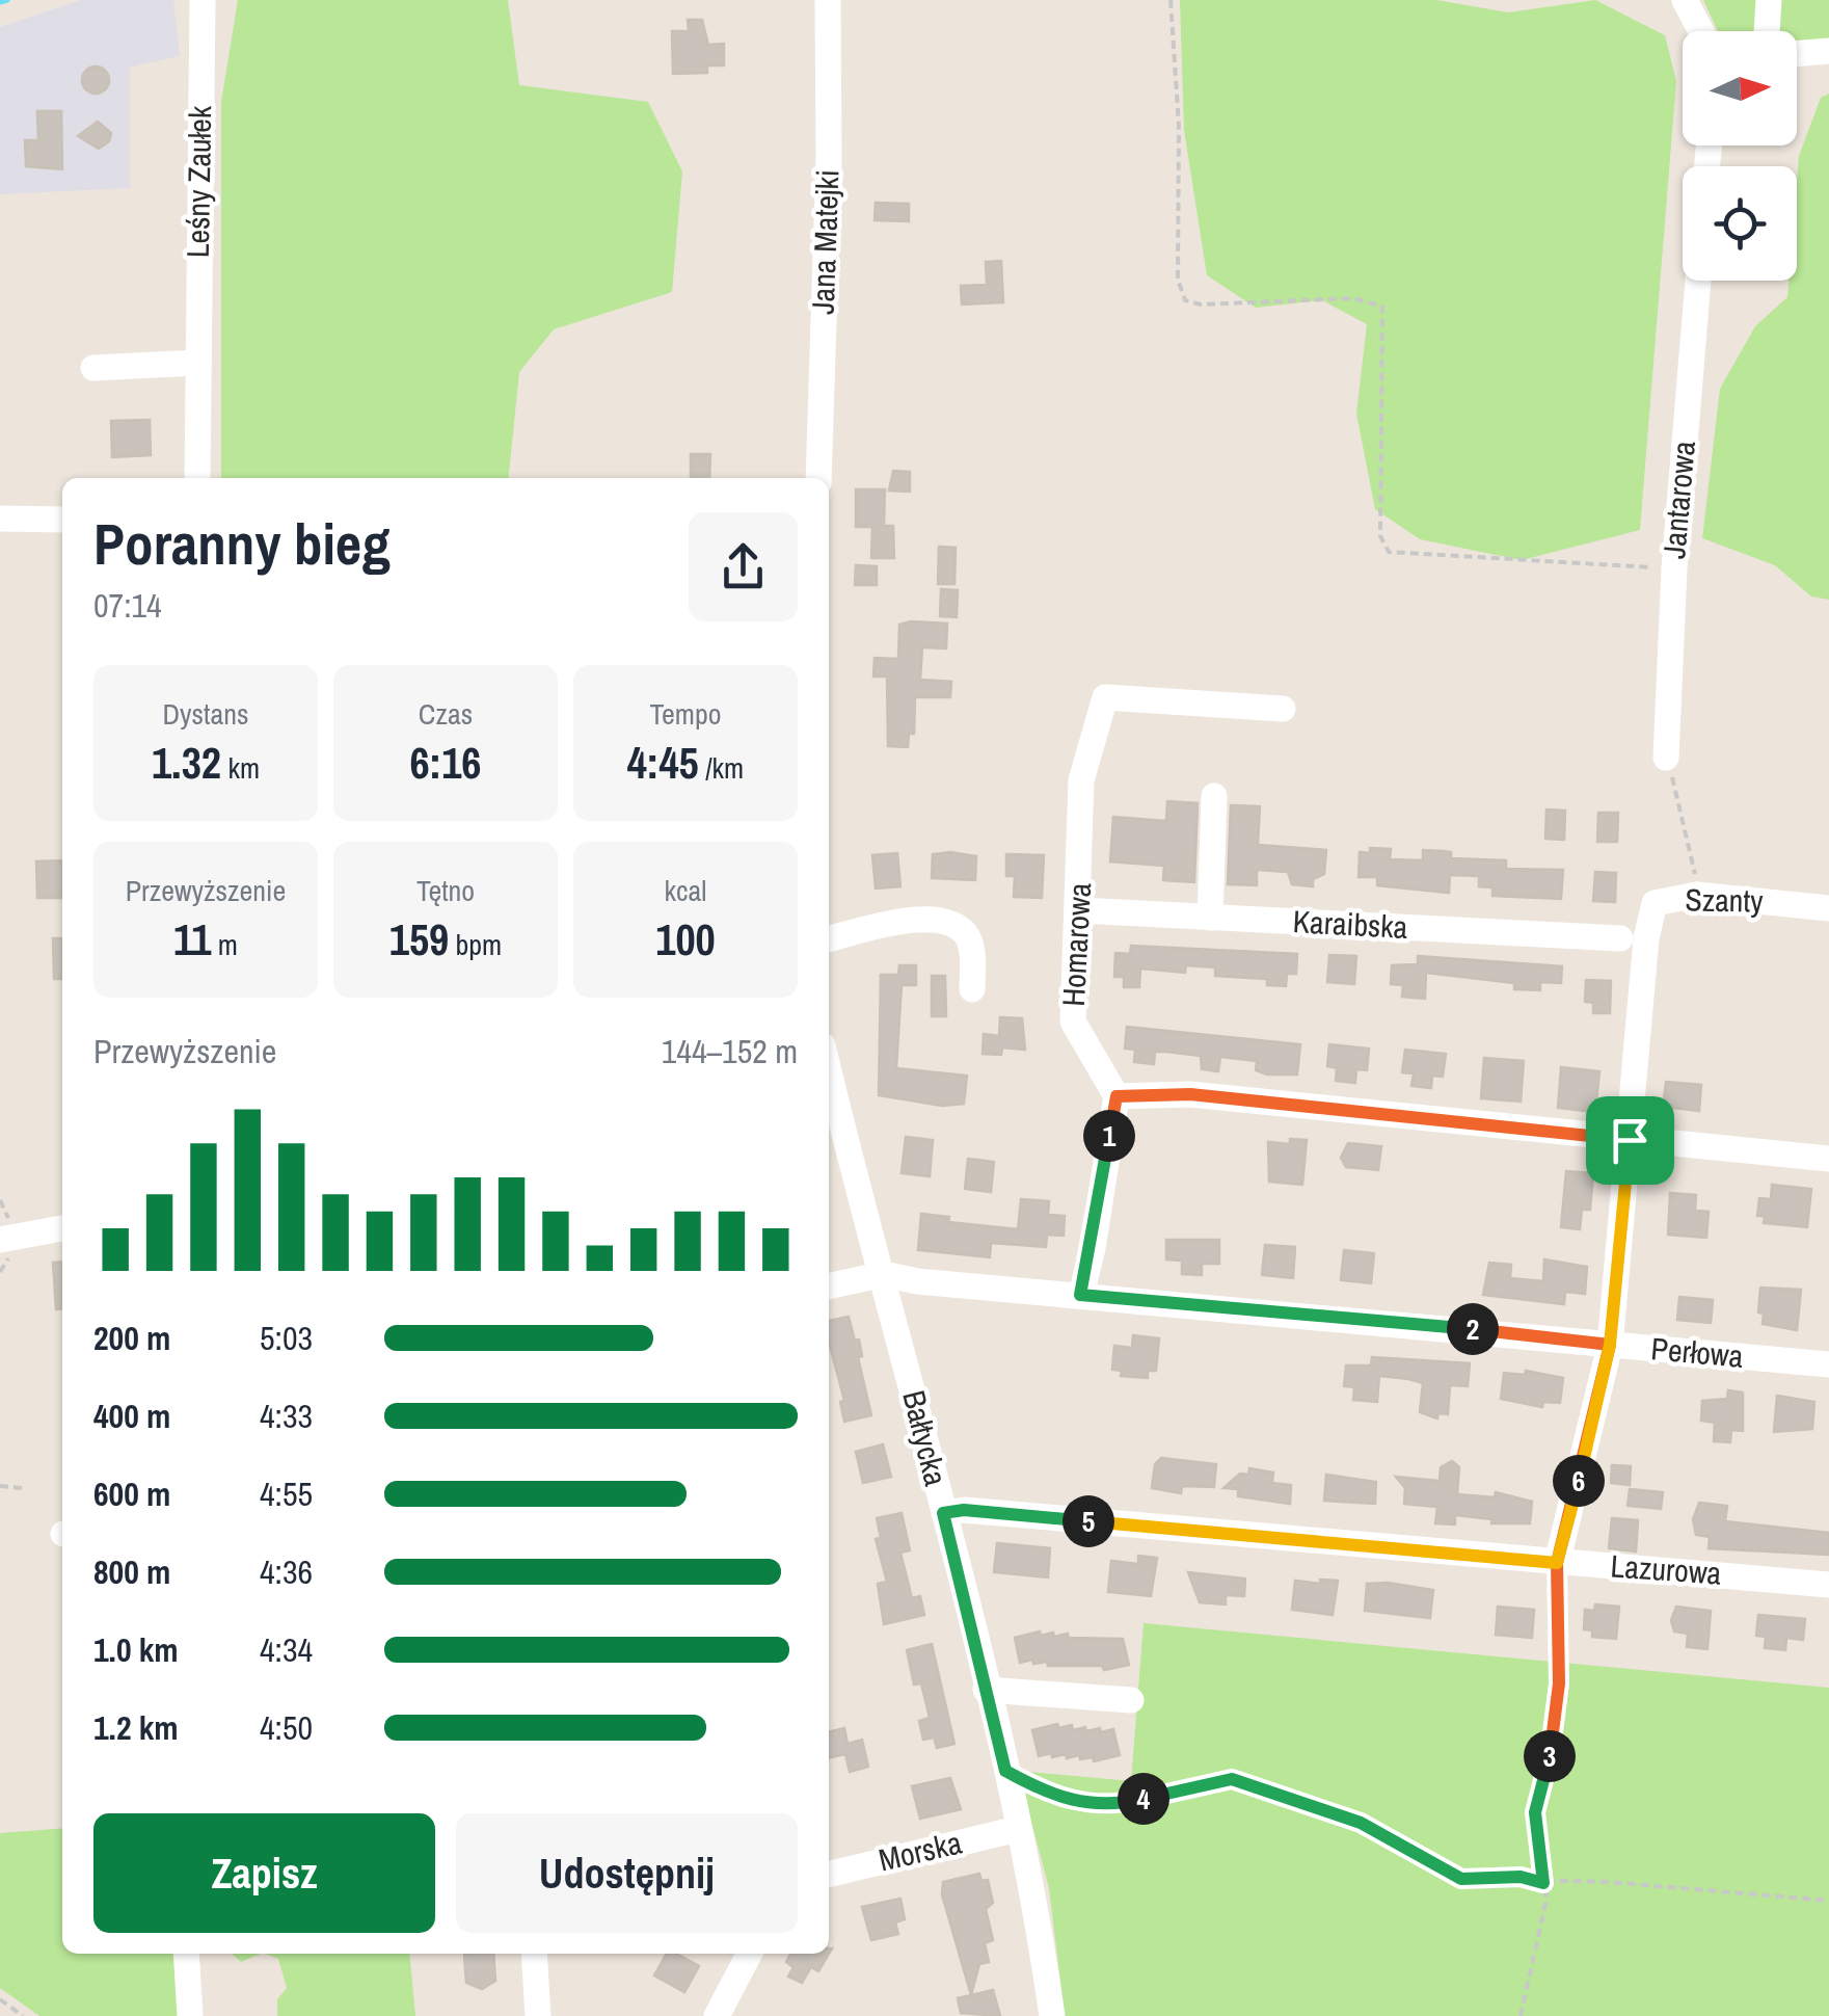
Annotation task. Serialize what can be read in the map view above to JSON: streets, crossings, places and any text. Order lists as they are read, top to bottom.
{
  "streets": {
    "street": [
      "Leśny Zaułek",
      "Jana Matejki",
      "Jantarowa",
      "Szanty",
      "Karaibska",
      "Homarowa",
      "Perłowa",
      "Bałtycka",
      "Lazurowa",
      "Morska"
    ]
  },
  "crossings": [
    ["Szanty", "Karaibska"],
    ["Karaibska", "Homarowa"],
    ["Perłowa", "Bałtycka"],
    ["Bałtycka", "Lazurowa"],
    ["Bałtycka", "Morska"]
  ],
  "north": "right",
  "page": {
    "heading": ["Poranny bieg", "07:14"],
    "stats": [
      ["Dystans", "1.32 km"],
      ["Czas", "6:16"],
      ["Tempo", "4:45 /km"],
      ["Przewyższenie", "11 m"],
      ["Tętno", "159 bpm"],
      ["kcal", "100"]
    ],
    "chart": ["Przewyższenie", "144–152 m"],
    "pins": [
      "1",
      "2",
      "6",
      "5",
      "3",
      "4"
    ],
    "list": [
      {
        "name": "200 m",
        "note": "5:03"
      },
      {
        "name": "400 m",
        "note": "4:33"
      },
      {
        "name": "600 m",
        "note": "4:55"
      },
      {
        "name": "800 m",
        "note": "4:36"
      },
      {
        "name": "1.0 km",
        "note": "4:34"
      },
      {
        "name": "1.2 km",
        "note": "4:50"
      }
    ],
    "buttons": ["Zapisz", "Udostępnij"]
  }
}
